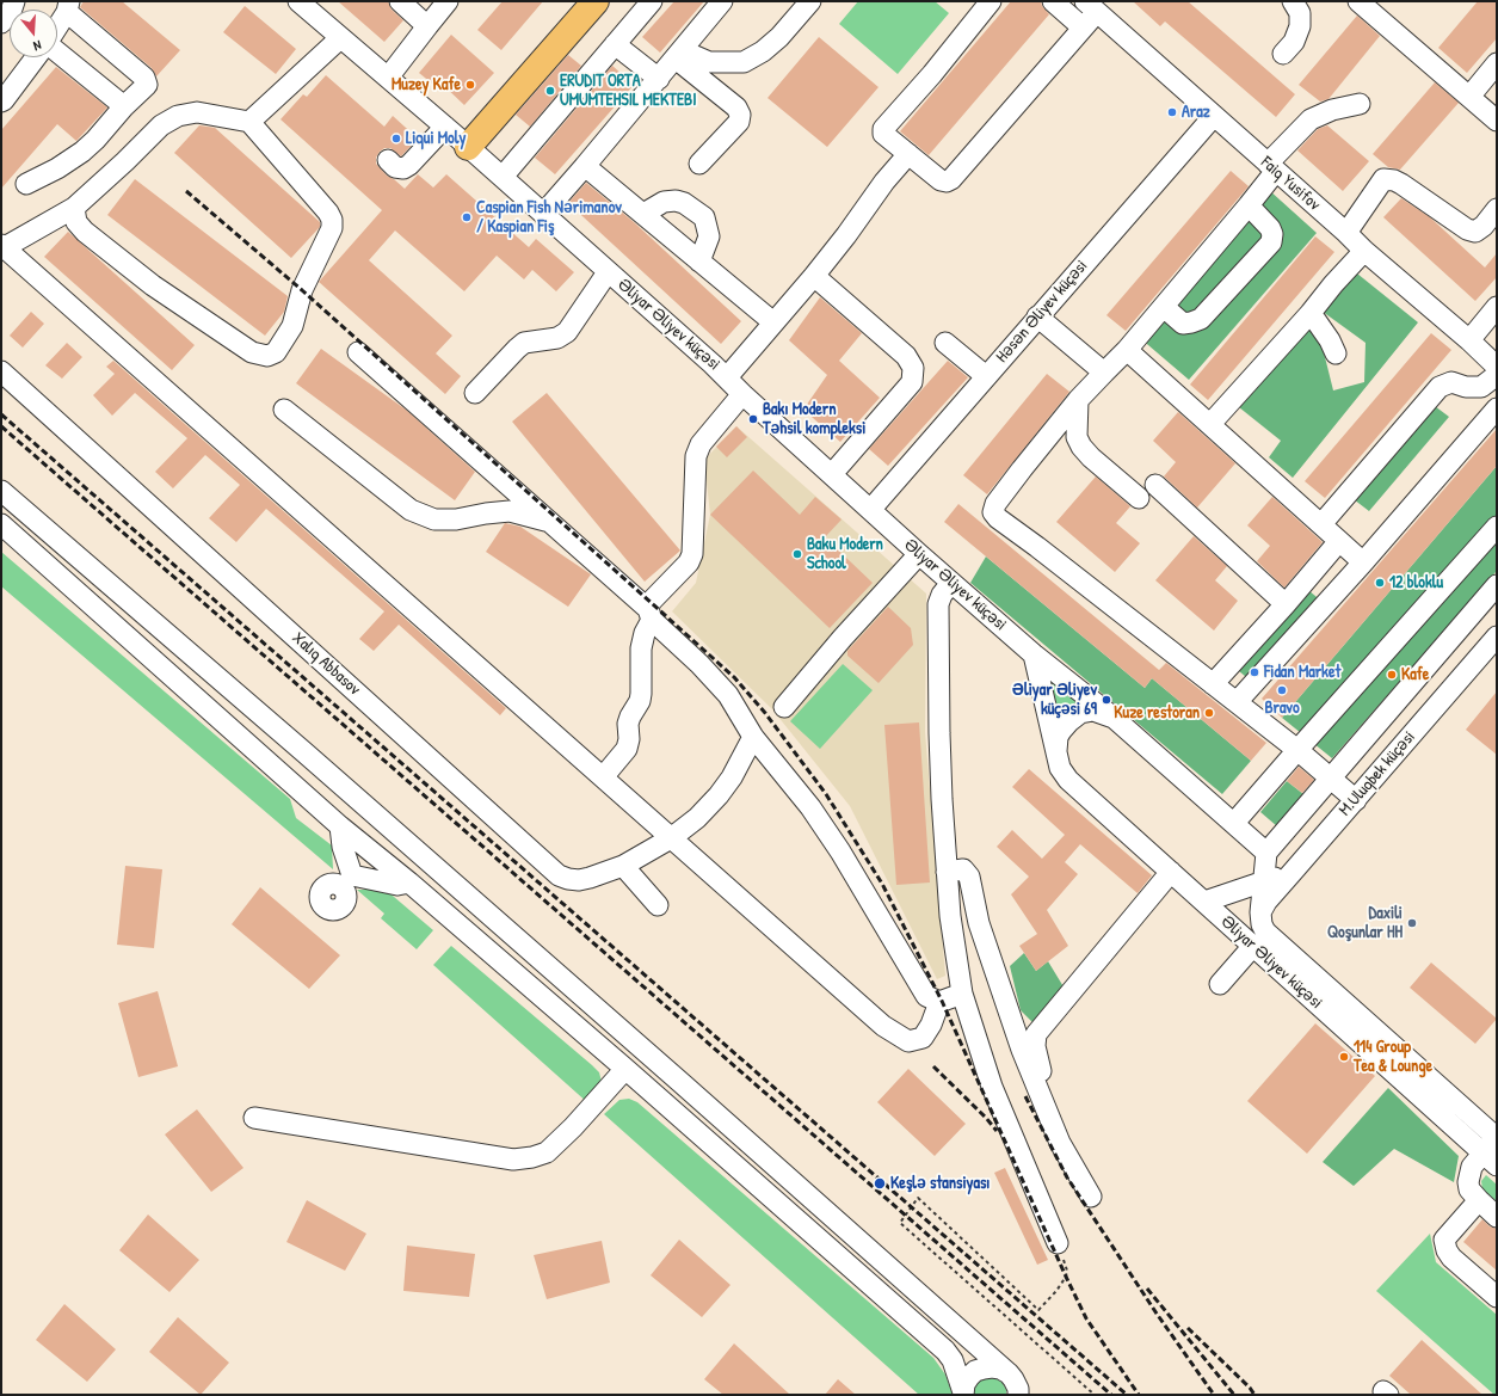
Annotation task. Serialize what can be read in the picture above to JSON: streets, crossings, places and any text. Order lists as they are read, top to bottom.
{
  "streets": {
    "street": [
      "Faiq Yusifov",
      "Həsən Əliyev küçəsi",
      "Əliyar Əliyev küçəsi",
      "Xalıq Abbasov",
      "M.Uluqbek küçəsi"
    ]
  },
  "crossings": [
    ["Faiq Yusifov", "Həsən Əliyev küçəsi"],
    ["Həsən Əliyev küçəsi", "Əliyar Əliyev küçəsi"],
    ["Əliyar Əliyev küçəsi", "M.Uluqbek küçəsi"]
  ],
  "places": [
    "Muzey Kafe",
    "ERUDIT ORTA UMUMTEHSIL MEKTEBI",
    "Araz",
    "Liqui Moly",
    "Caspian Fish Nərimanov / Kaspian Fiş",
    "Bakı Modern Təhsil kompleksi",
    "Baku Modern School",
    "12 bloklu",
    "Fidan Market",
    "Kafe",
    "Bravo",
    "Əliyar Əliyev küçəsi 69",
    "Kuze restoran",
    "Daxili Qoşunlar HH",
    "114 Group Tea & Lounge",
    "Keşlə stansiyası"
  ],
  "north": "bottom"
}
